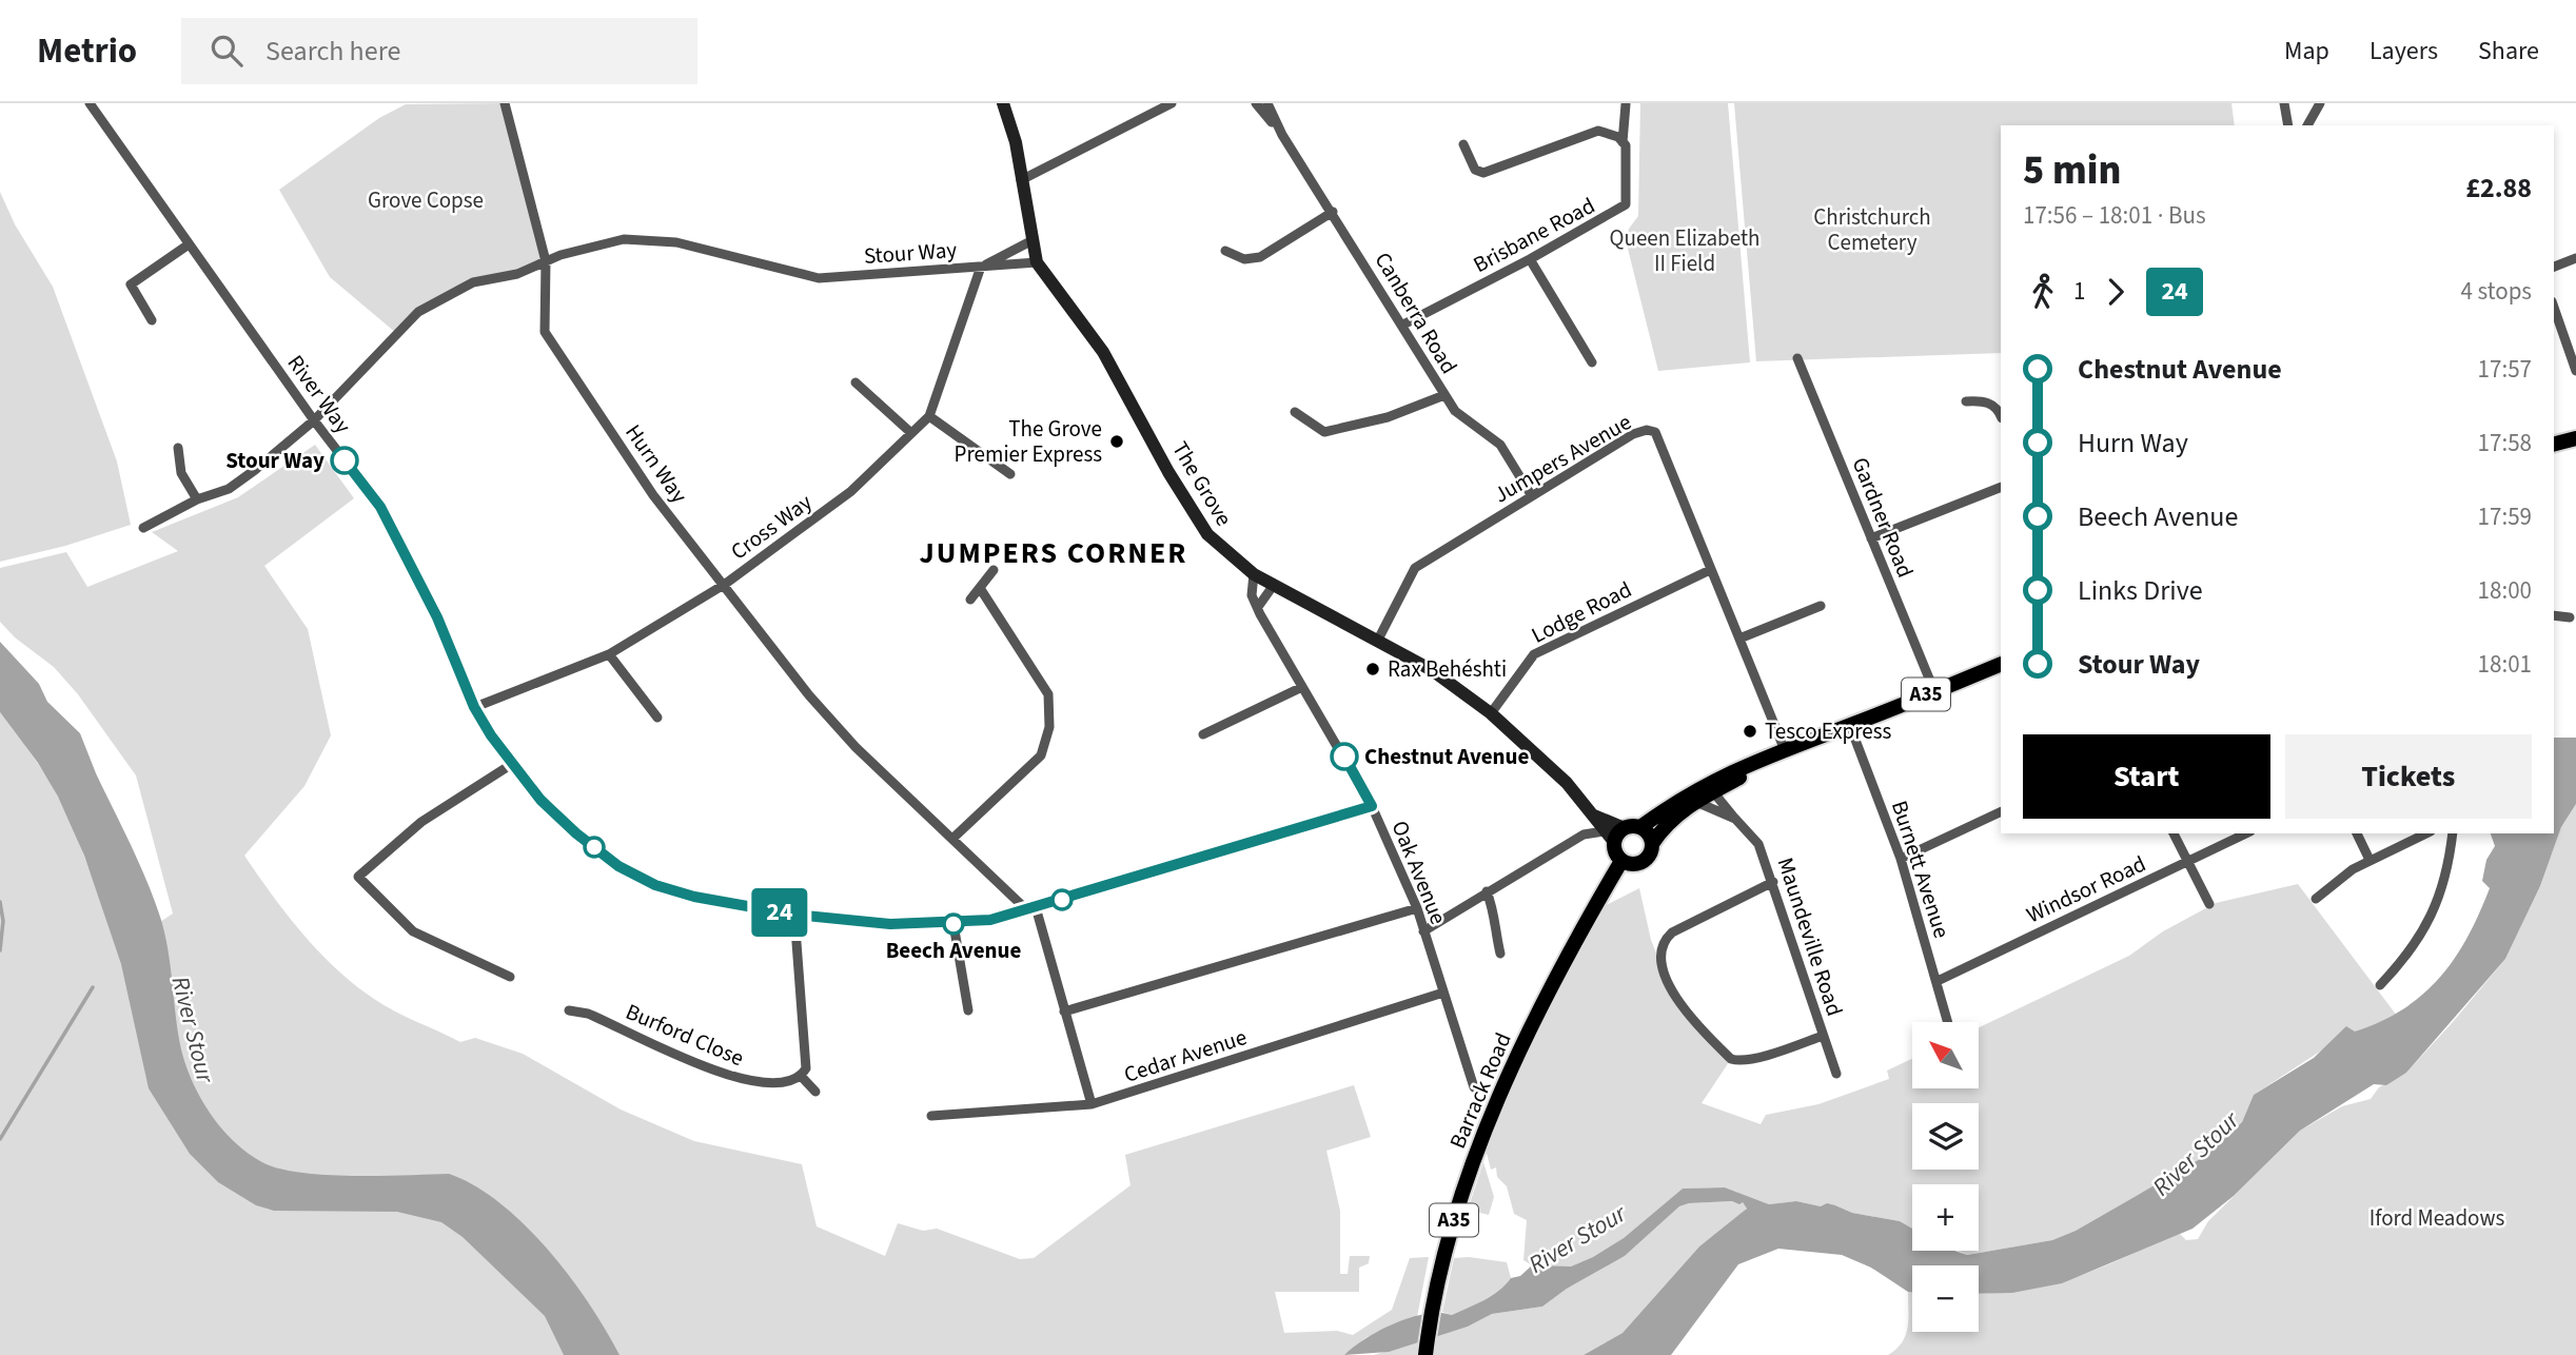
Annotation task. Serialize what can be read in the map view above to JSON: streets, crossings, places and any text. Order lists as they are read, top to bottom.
{
  "streets": {
    "main road": ["A35", "Barrack Road"],
    "street": [
      "Brisbane Road",
      "Stour Way",
      "Canberra Road",
      "River Way",
      "Jumpers Avenue",
      "Hurn Way",
      "The Grove",
      "Gardner Road",
      "Cross Way",
      "Lodge Road",
      "Burnett Avenue",
      "Oak Avenue",
      "Windsor Road",
      "Maundeville Road",
      "Burford Close",
      "Cedar Avenue"
    ]
  },
  "crossings": [
    ["Brisbane Road", "Canberra Road"],
    ["Stour Way", "River Way"],
    ["Stour Way", "Hurn Way"],
    ["Stour Way", "The Grove"],
    ["Stour Way", "Cross Way"],
    ["Canberra Road", "Jumpers Avenue"],
    ["River Way", "Hurn Way"],
    ["River Way", "Cross Way"],
    ["River Way", "Oak Avenue"],
    ["Jumpers Avenue", "The Grove"],
    ["Jumpers Avenue", "Lodge Road"],
    ["Jumpers Avenue", "A35"],
    ["Hurn Way", "Cross Way"],
    ["The Grove", "Lodge Road"],
    ["The Grove", "A35"],
    ["The Grove", "Oak Avenue"],
    ["The Grove", "Barrack Road"],
    ["Gardner Road", "A35"],
    ["A35", "Burnett Avenue"],
    ["A35", "Maundeville Road"],
    ["A35", "Barrack Road"],
    ["Burnett Avenue", "Windsor Road"],
    ["Oak Avenue", "Cedar Avenue"]
  ],
  "districts": ["JUMPERS CORNER"],
  "water": ["River Stour"],
  "parks": [
    "Grove Copse",
    "Christchurch Cemetery",
    "Queen Elizabeth II Field",
    "Iford Meadows"
  ],
  "places": [
    "The Grove Premier Express",
    "Stour Way",
    "Rax Behéshti",
    "Tesco Express",
    "Chestnut Avenue",
    "Beech Avenue"
  ],
  "lines": ["bus line 24"],
  "north": "top left",
  "page": {
    "header": "Metrio",
    "search": "Search here",
    "nav": ["Map", "Layers", "Share"],
    "on_map": "24",
    "heading": ["5 min", "17:56 – 18:01 · Bus", "£2.88"],
    "legs": ["1", "24", "4 stops"],
    "list": [
      {
        "name": "Chestnut Avenue",
        "value": "17:57"
      },
      {
        "name": "Hurn Way",
        "value": "17:58"
      },
      {
        "name": "Beech Avenue",
        "value": "17:59"
      },
      {
        "name": "Links Drive",
        "value": "18:00"
      },
      {
        "name": "Stour Way",
        "value": "18:01"
      }
    ],
    "buttons": ["Start", "Tickets"],
    "map_buttons": ["+", "−"]
  }
}
